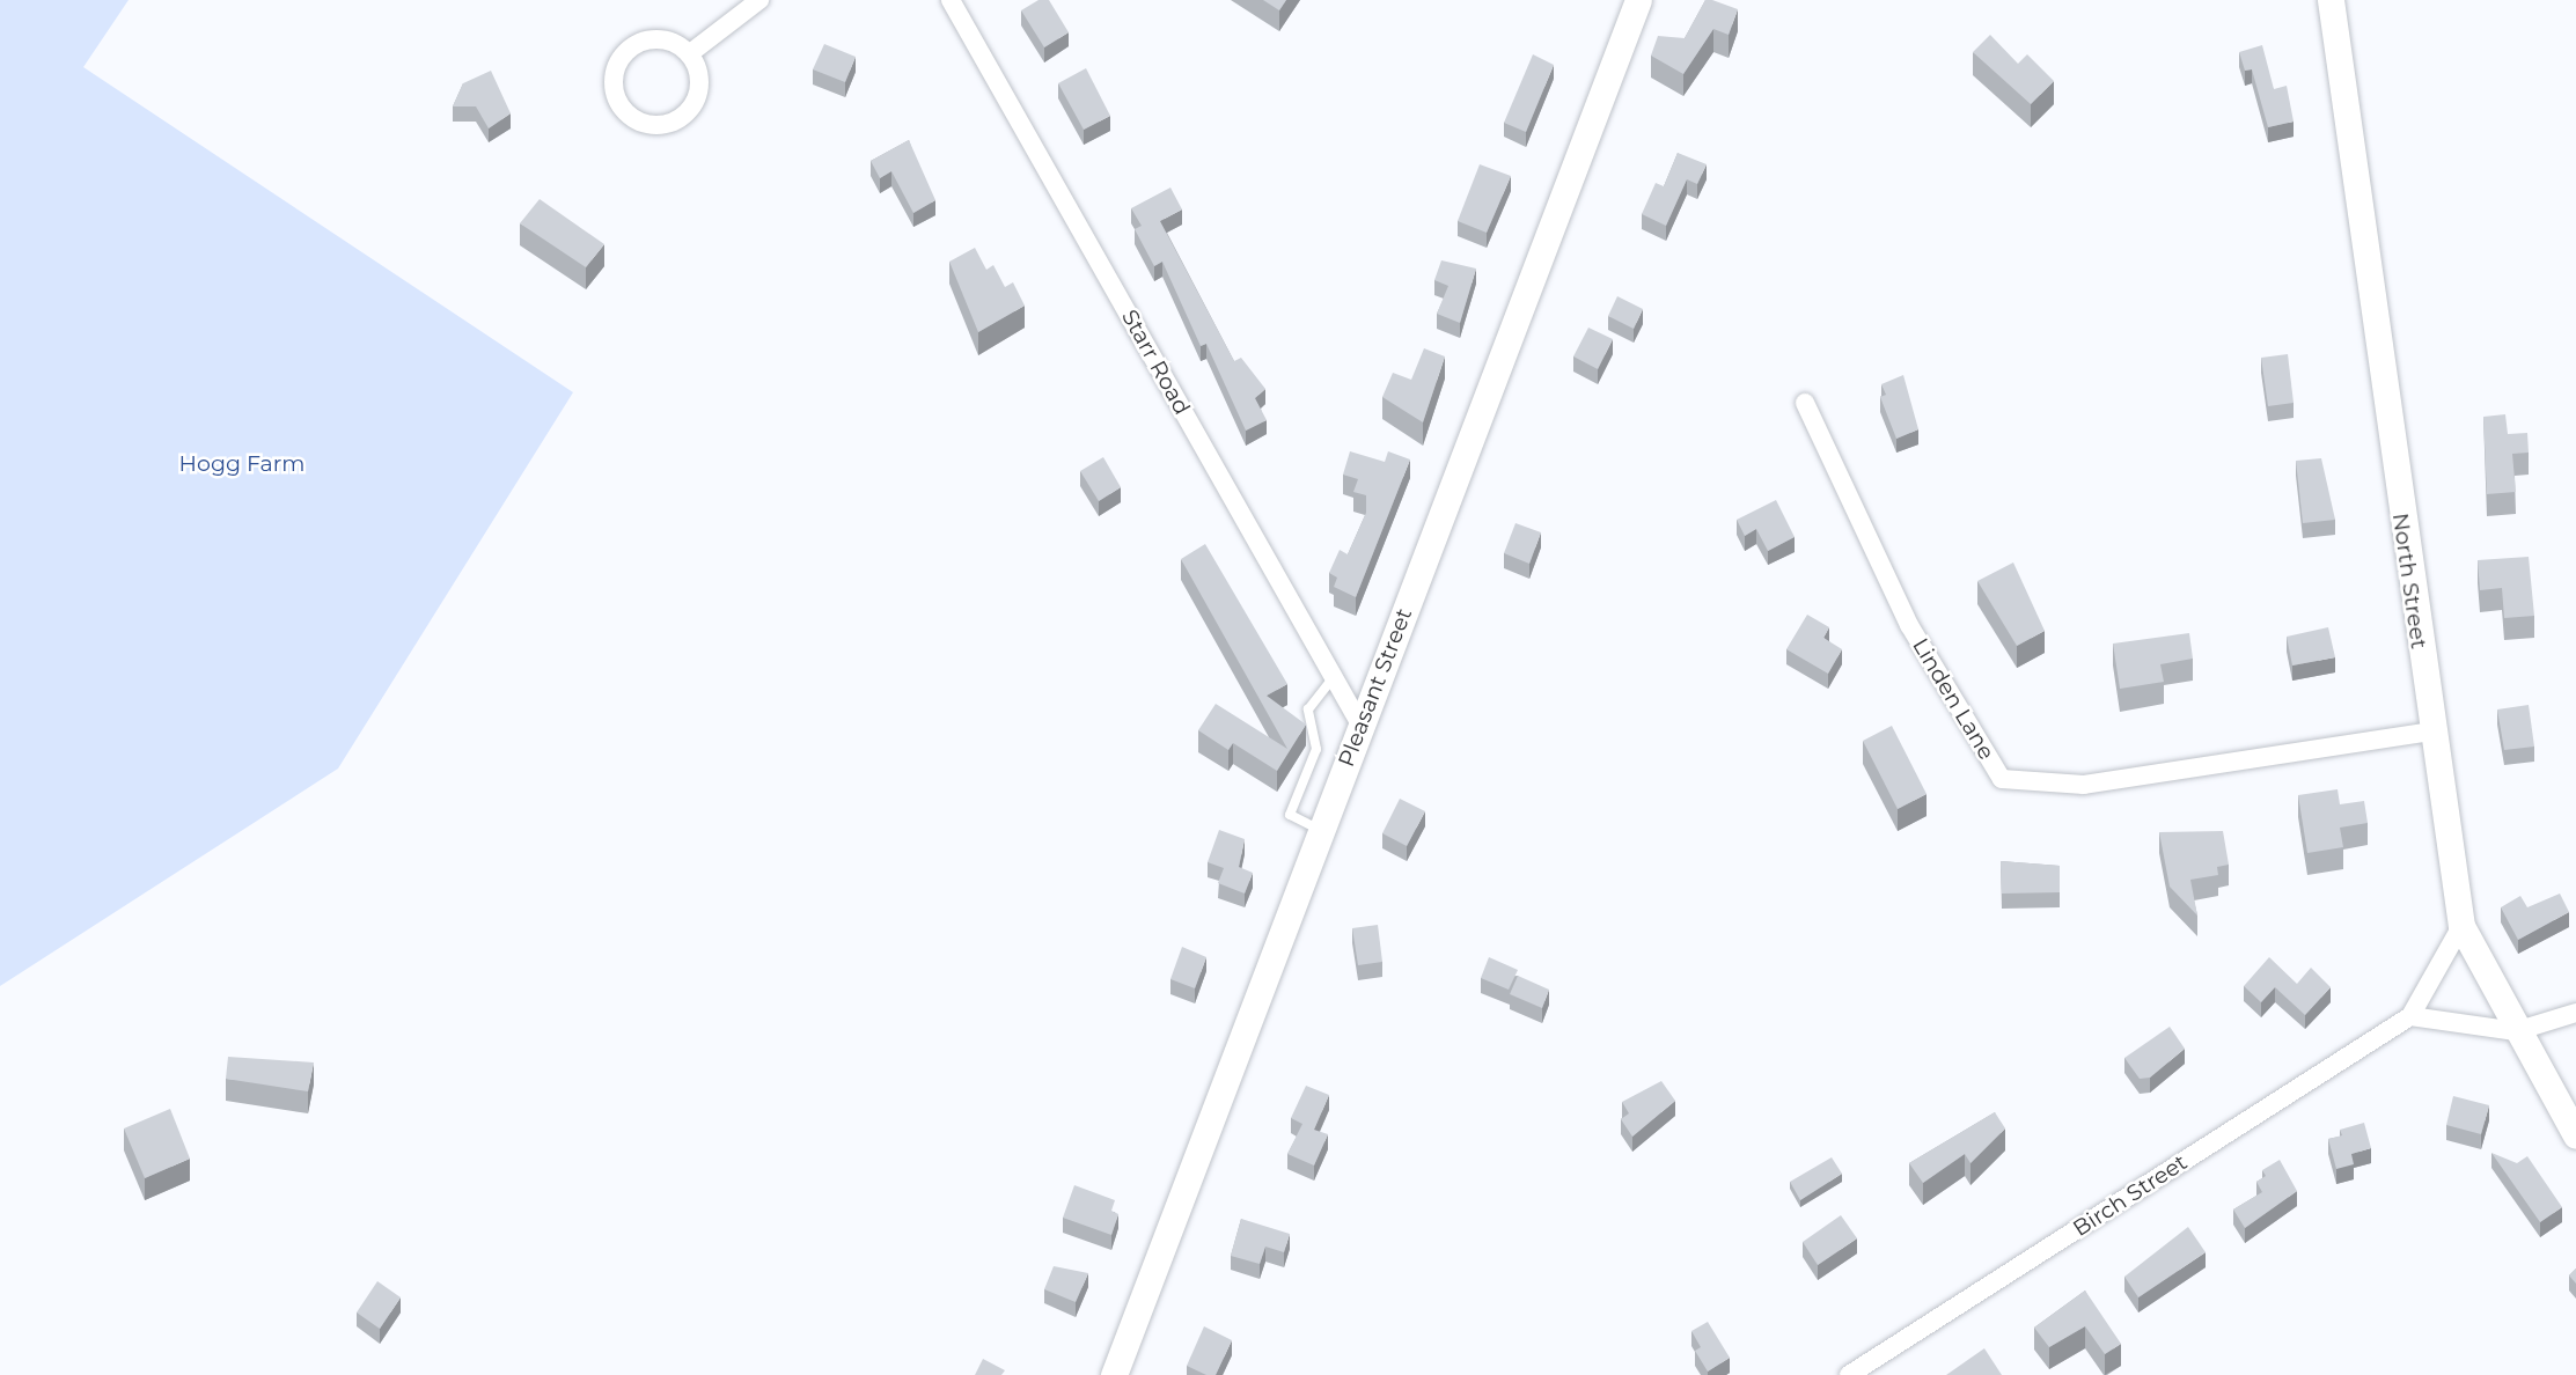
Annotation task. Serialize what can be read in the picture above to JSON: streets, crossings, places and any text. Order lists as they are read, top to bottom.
{
  "streets": {
    "main road": ["North Street", "Pleasant Street"],
    "street": ["Starr Road", "Linden Lane", "Birch Street"]
  },
  "crossings": [
    ["Starr Road", "Pleasant Street"],
    ["North Street", "Linden Lane"],
    ["North Street", "Birch Street"]
  ],
  "parks": ["Hogg Farm"]
}
